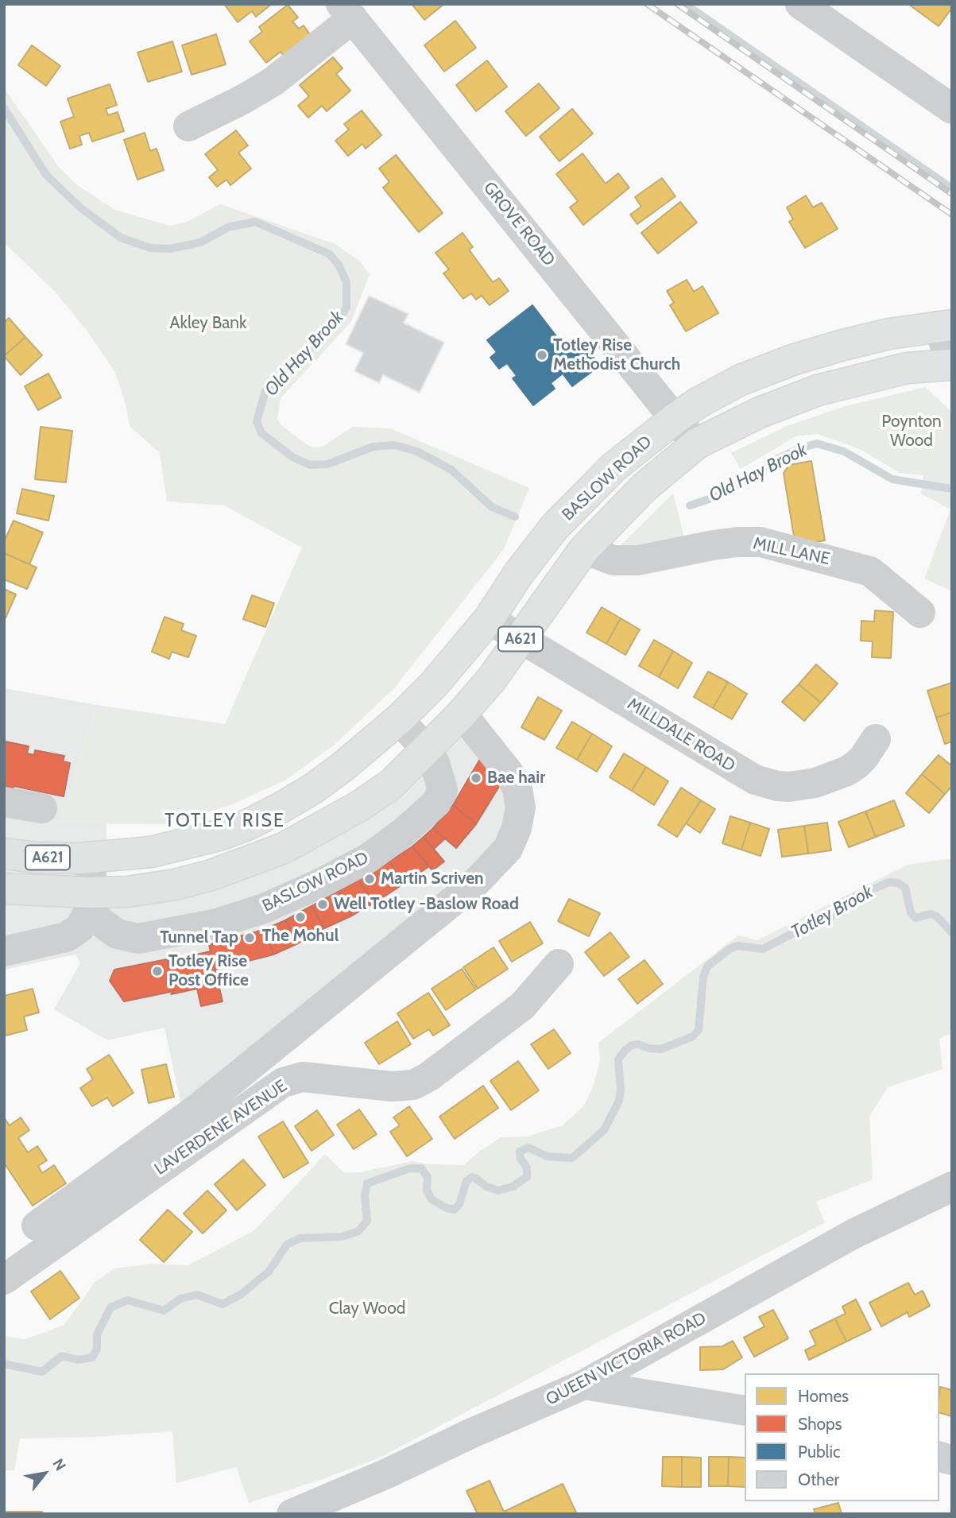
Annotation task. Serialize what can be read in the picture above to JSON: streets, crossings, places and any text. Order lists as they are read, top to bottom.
{
  "streets": {
    "main road": ["BASLOW ROAD", "A621"],
    "street": [
      "GROVE ROAD",
      "MILL LANE",
      "MILLDALE ROAD",
      "LAVERDENE AVENUE",
      "QUEEN VICTORIA ROAD"
    ]
  },
  "crossings": [
    ["GROVE ROAD", "BASLOW ROAD"],
    ["GROVE ROAD", "A621"],
    ["BASLOW ROAD", "A621"],
    ["BASLOW ROAD", "MILLDALE ROAD"],
    ["MILL LANE", "A621"],
    ["A621", "MILLDALE ROAD"]
  ],
  "districts": ["TOTLEY RISE"],
  "water": ["Old Hay Brook", "Totley Brook"],
  "parks": ["Akley Bank", "Poynton Wood", "Clay Wood"],
  "places": [
    "Totley Rise Methodist Church",
    "Bae hair",
    "Martin Scriven",
    "Well Totley -Baslow Road",
    "The Mohul",
    "Tunnel Tap",
    "Totley Rise Post Office"
  ],
  "legend": [
    "Homes",
    "Shops",
    "Public",
    "Other"
  ],
  "north": "top right"
}
